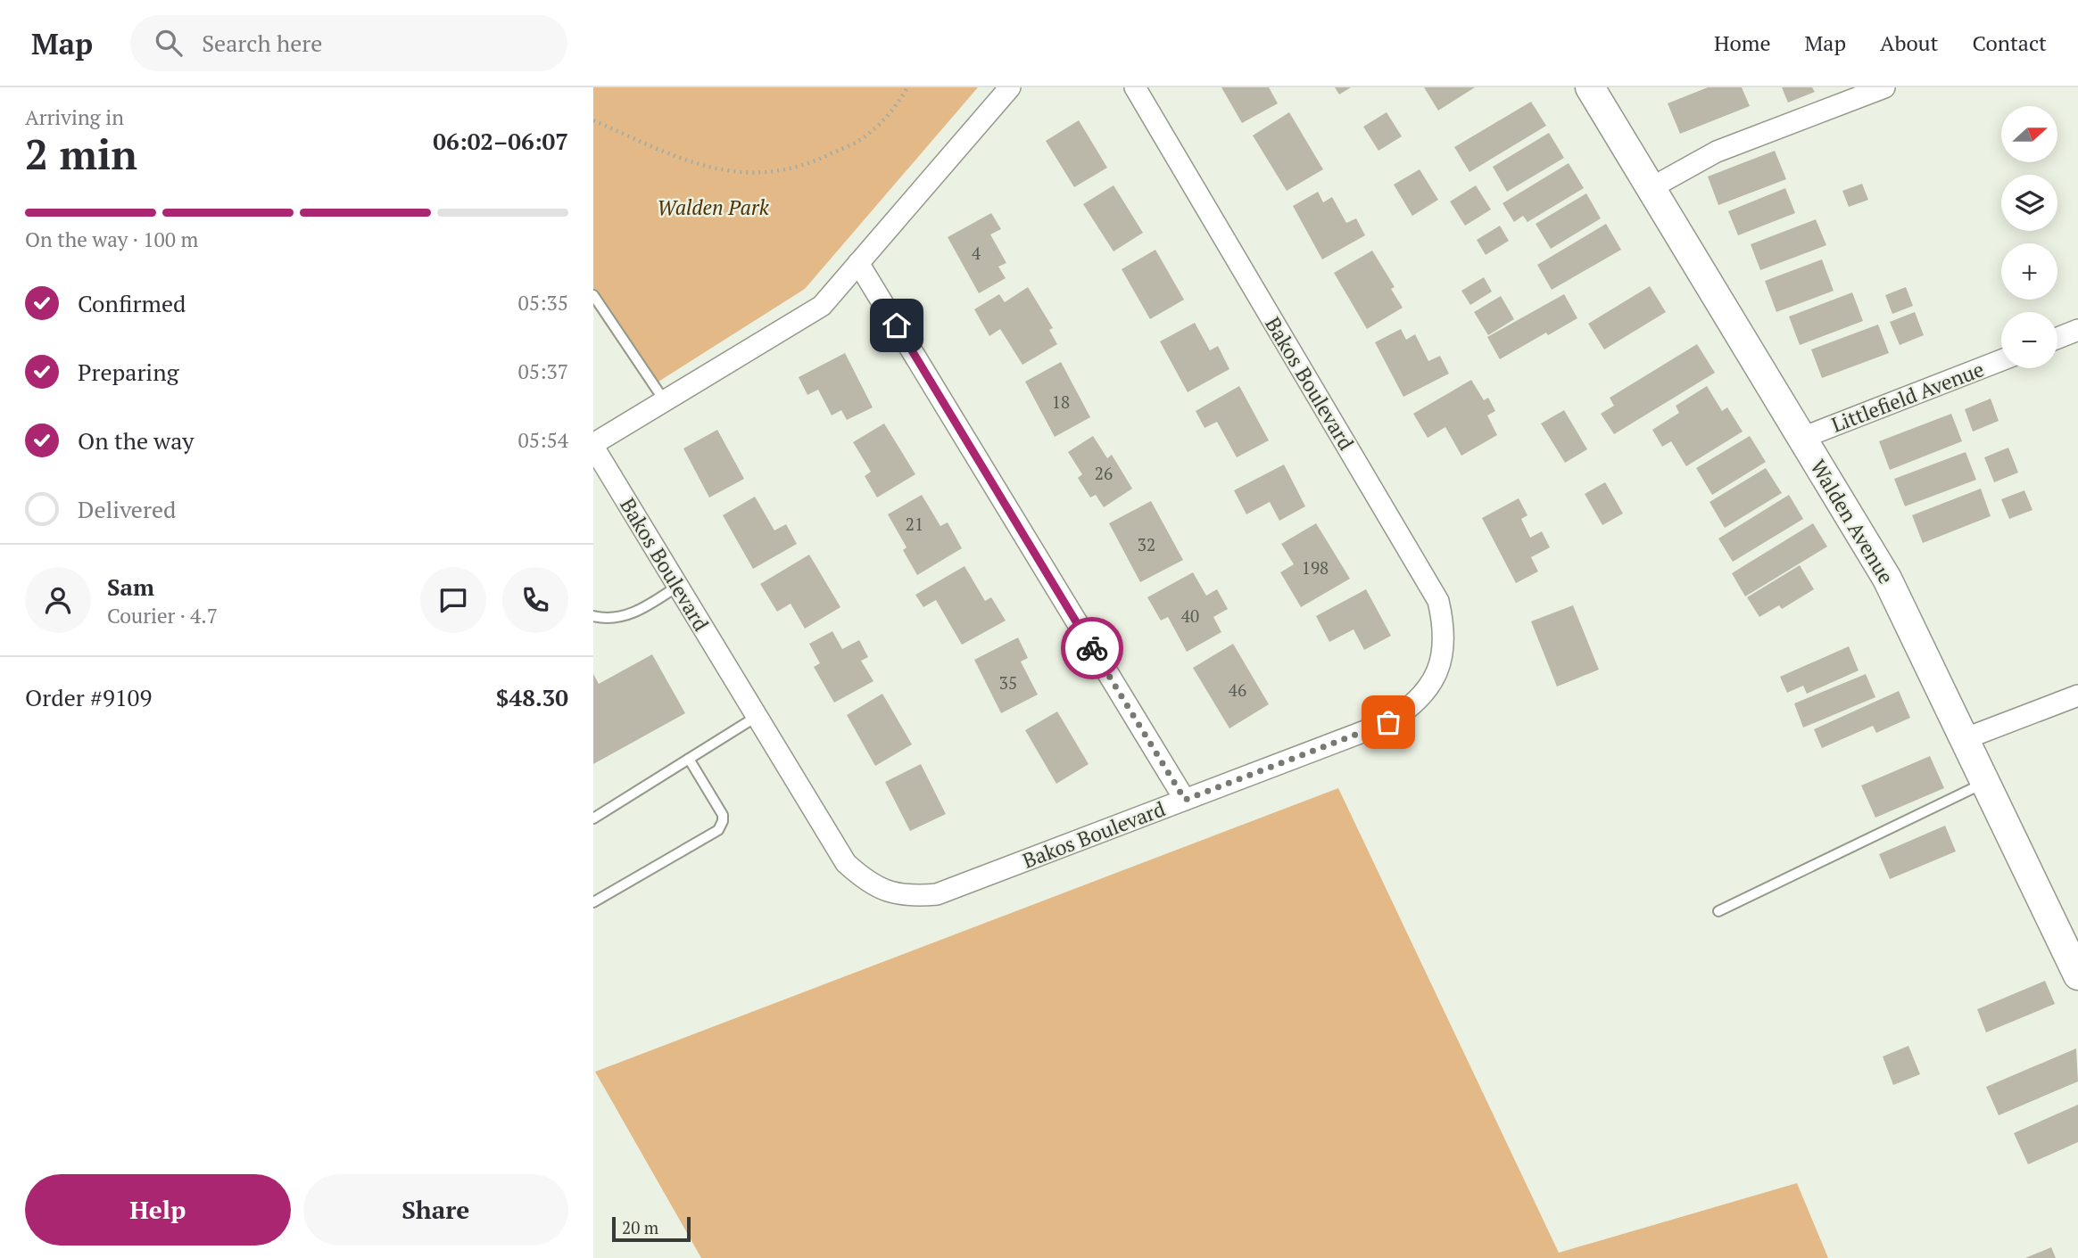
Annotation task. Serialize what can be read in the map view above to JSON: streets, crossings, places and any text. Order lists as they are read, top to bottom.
{
  "streets": {
    "main road": ["Walden Avenue"],
    "street": ["Bakos Boulevard", "Littlefield Avenue"]
  },
  "crossings": [
    ["Littlefield Avenue", "Walden Avenue"]
  ],
  "parks": ["Walden Park"],
  "house_numbers": [
    "4",
    "18",
    "26",
    "21",
    "32",
    "198",
    "40",
    "35",
    "46"
  ],
  "scale_bar": "20 m",
  "north": "right",
  "page": {
    "header": "Map",
    "search": "Search here",
    "nav": [
      "Home",
      "Map",
      "About",
      "Contact"
    ],
    "heading": ["2 min", "Arriving in", "06:02–06:07"],
    "panel": [
      "Sam",
      "Courier · 4.7",
      "Order #9109",
      "$48.30"
    ],
    "map_buttons": ["+", "−"],
    "bar": "On the way · 100 m",
    "list": [
      ["Confirmed", "05:35"],
      ["Preparing", "05:37"],
      ["On the way", "05:54"],
      "Delivered"
    ],
    "buttons": ["Help", "Share"],
    "scale": "20 m"
  }
}
